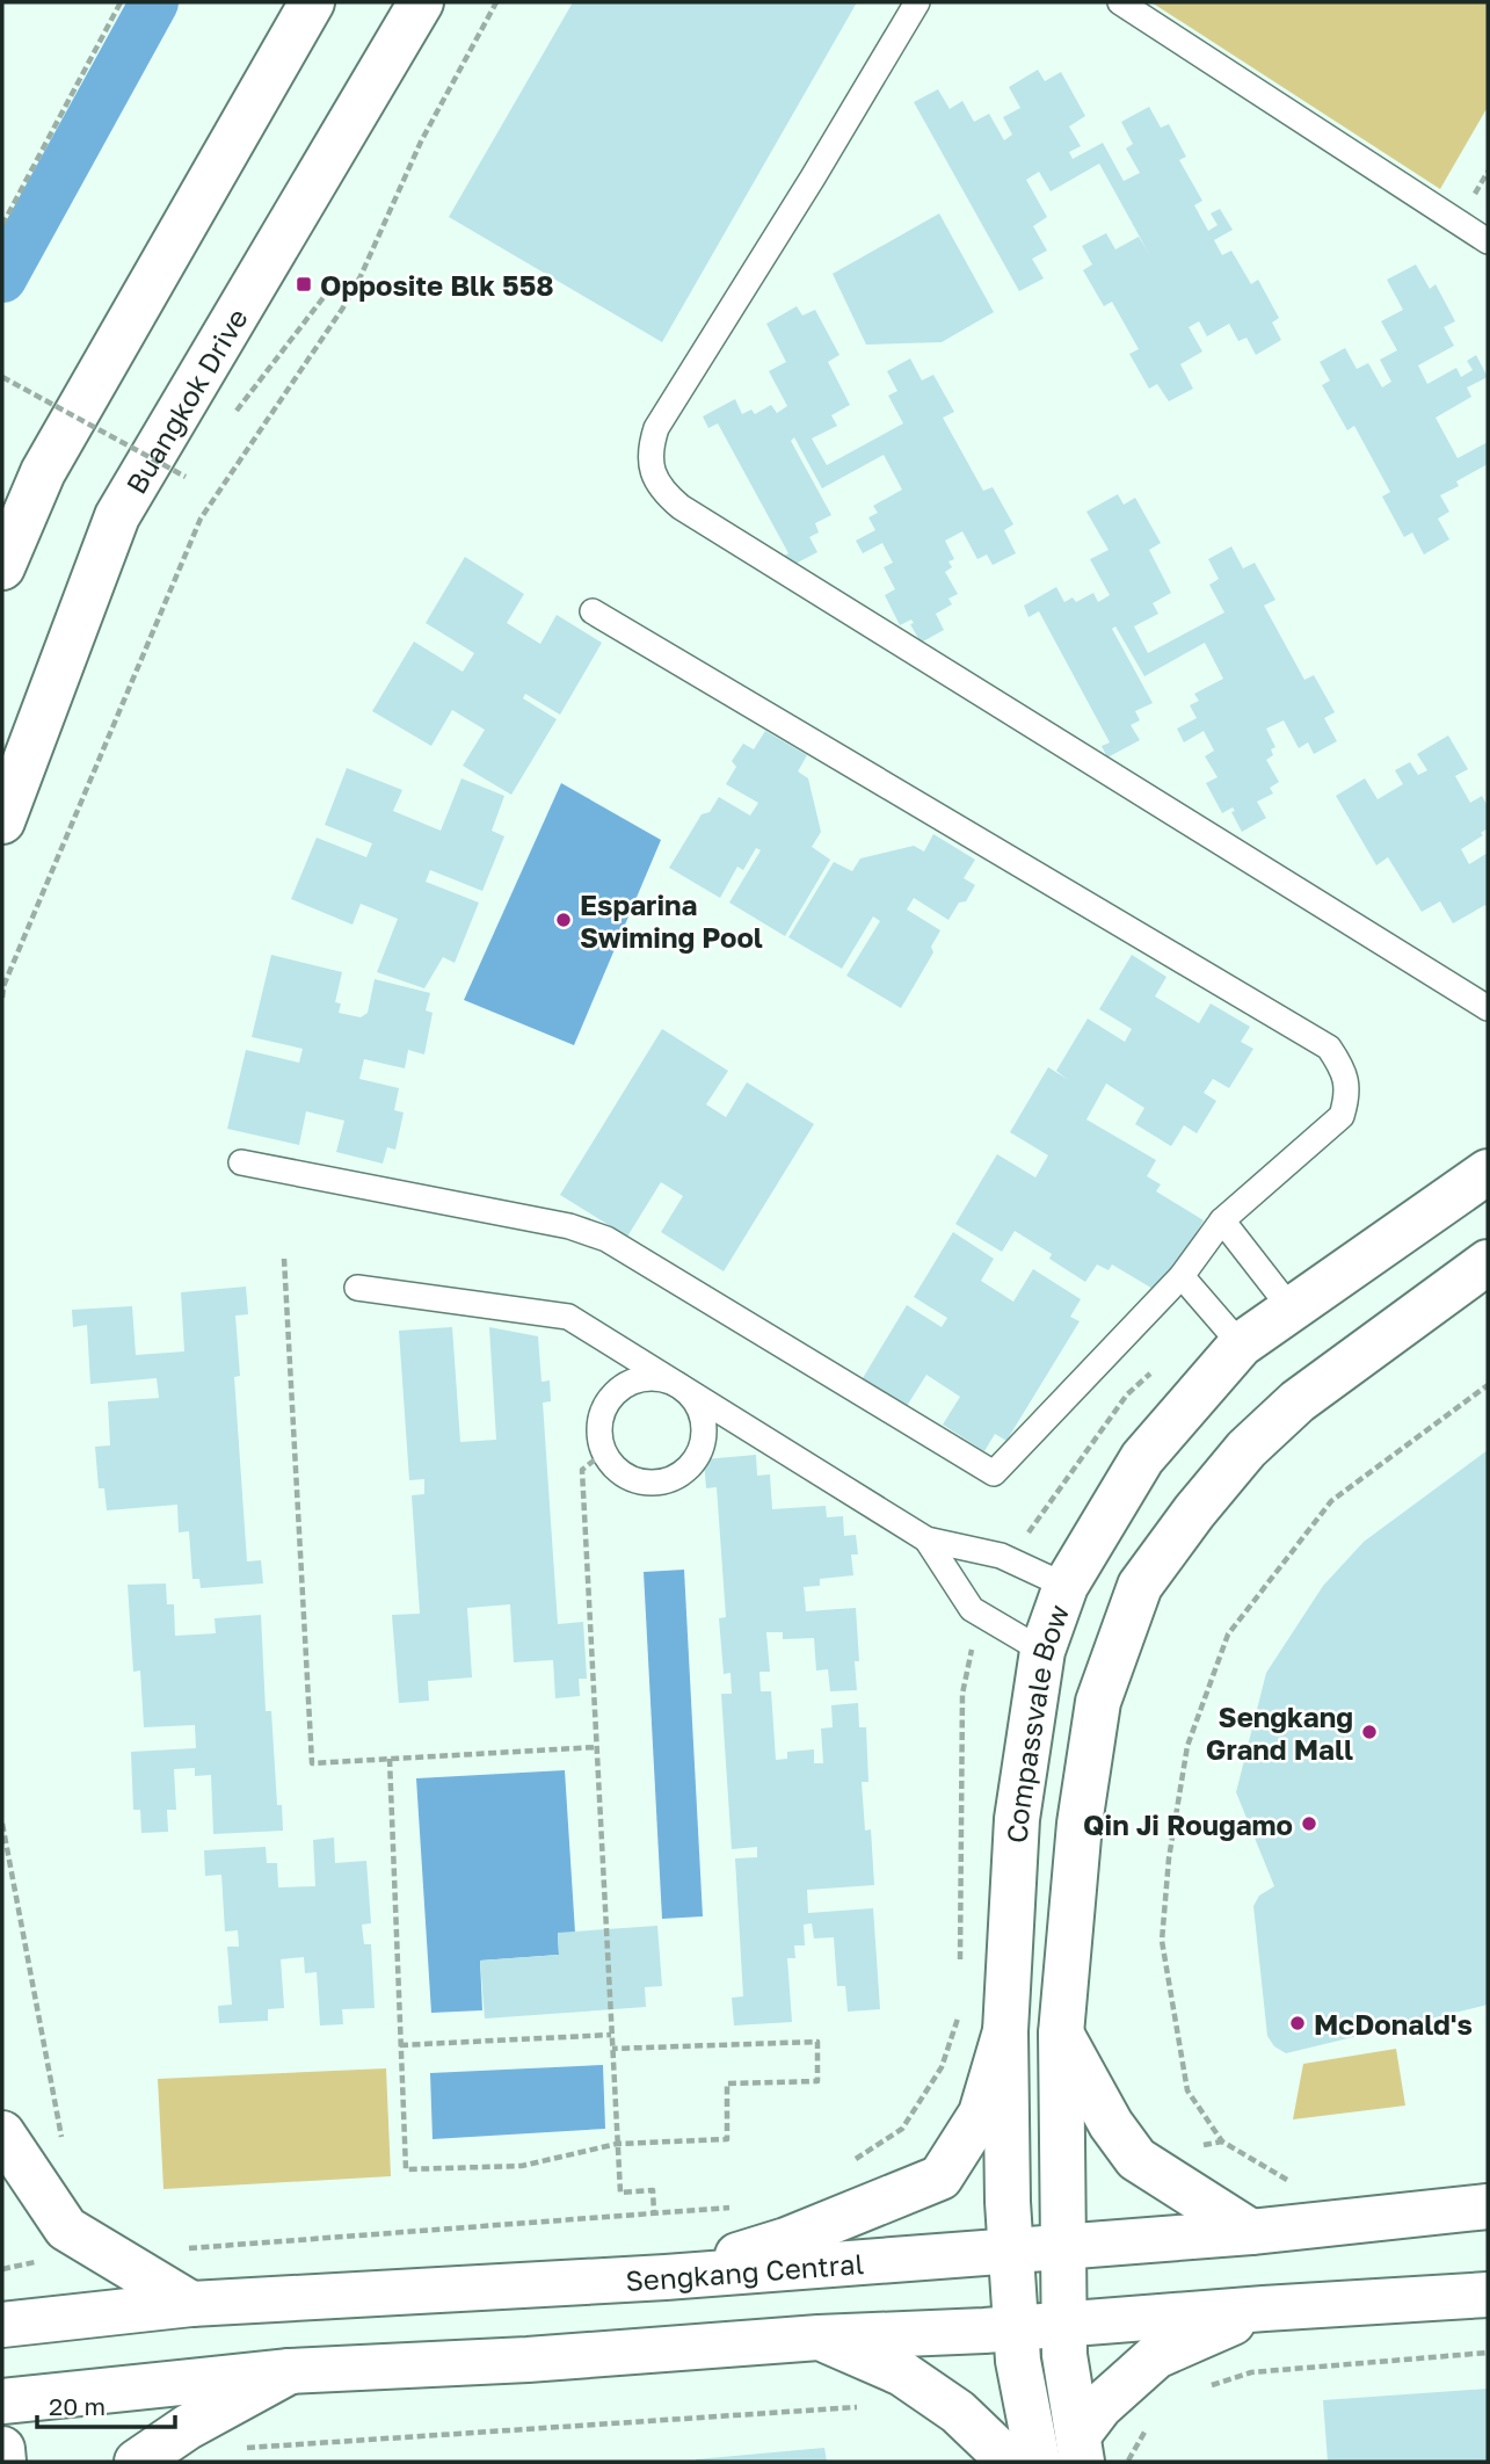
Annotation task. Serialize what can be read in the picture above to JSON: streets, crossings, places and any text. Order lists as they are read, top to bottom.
{
  "streets": {
    "street": ["Buangkok Drive", "Compassvale Bow", "Sengkang Central"]
  },
  "crossings": [
    ["Compassvale Bow", "Sengkang Central"]
  ],
  "places": {
    "transit": ["Opposite Blk 558"],
    "other": [
      "Esparina Swiming Pool",
      "Sengkang Grand Mall",
      "Qin Ji Rougamo",
      "McDonald's"
    ]
  },
  "scale_bar": "20 m"
}
